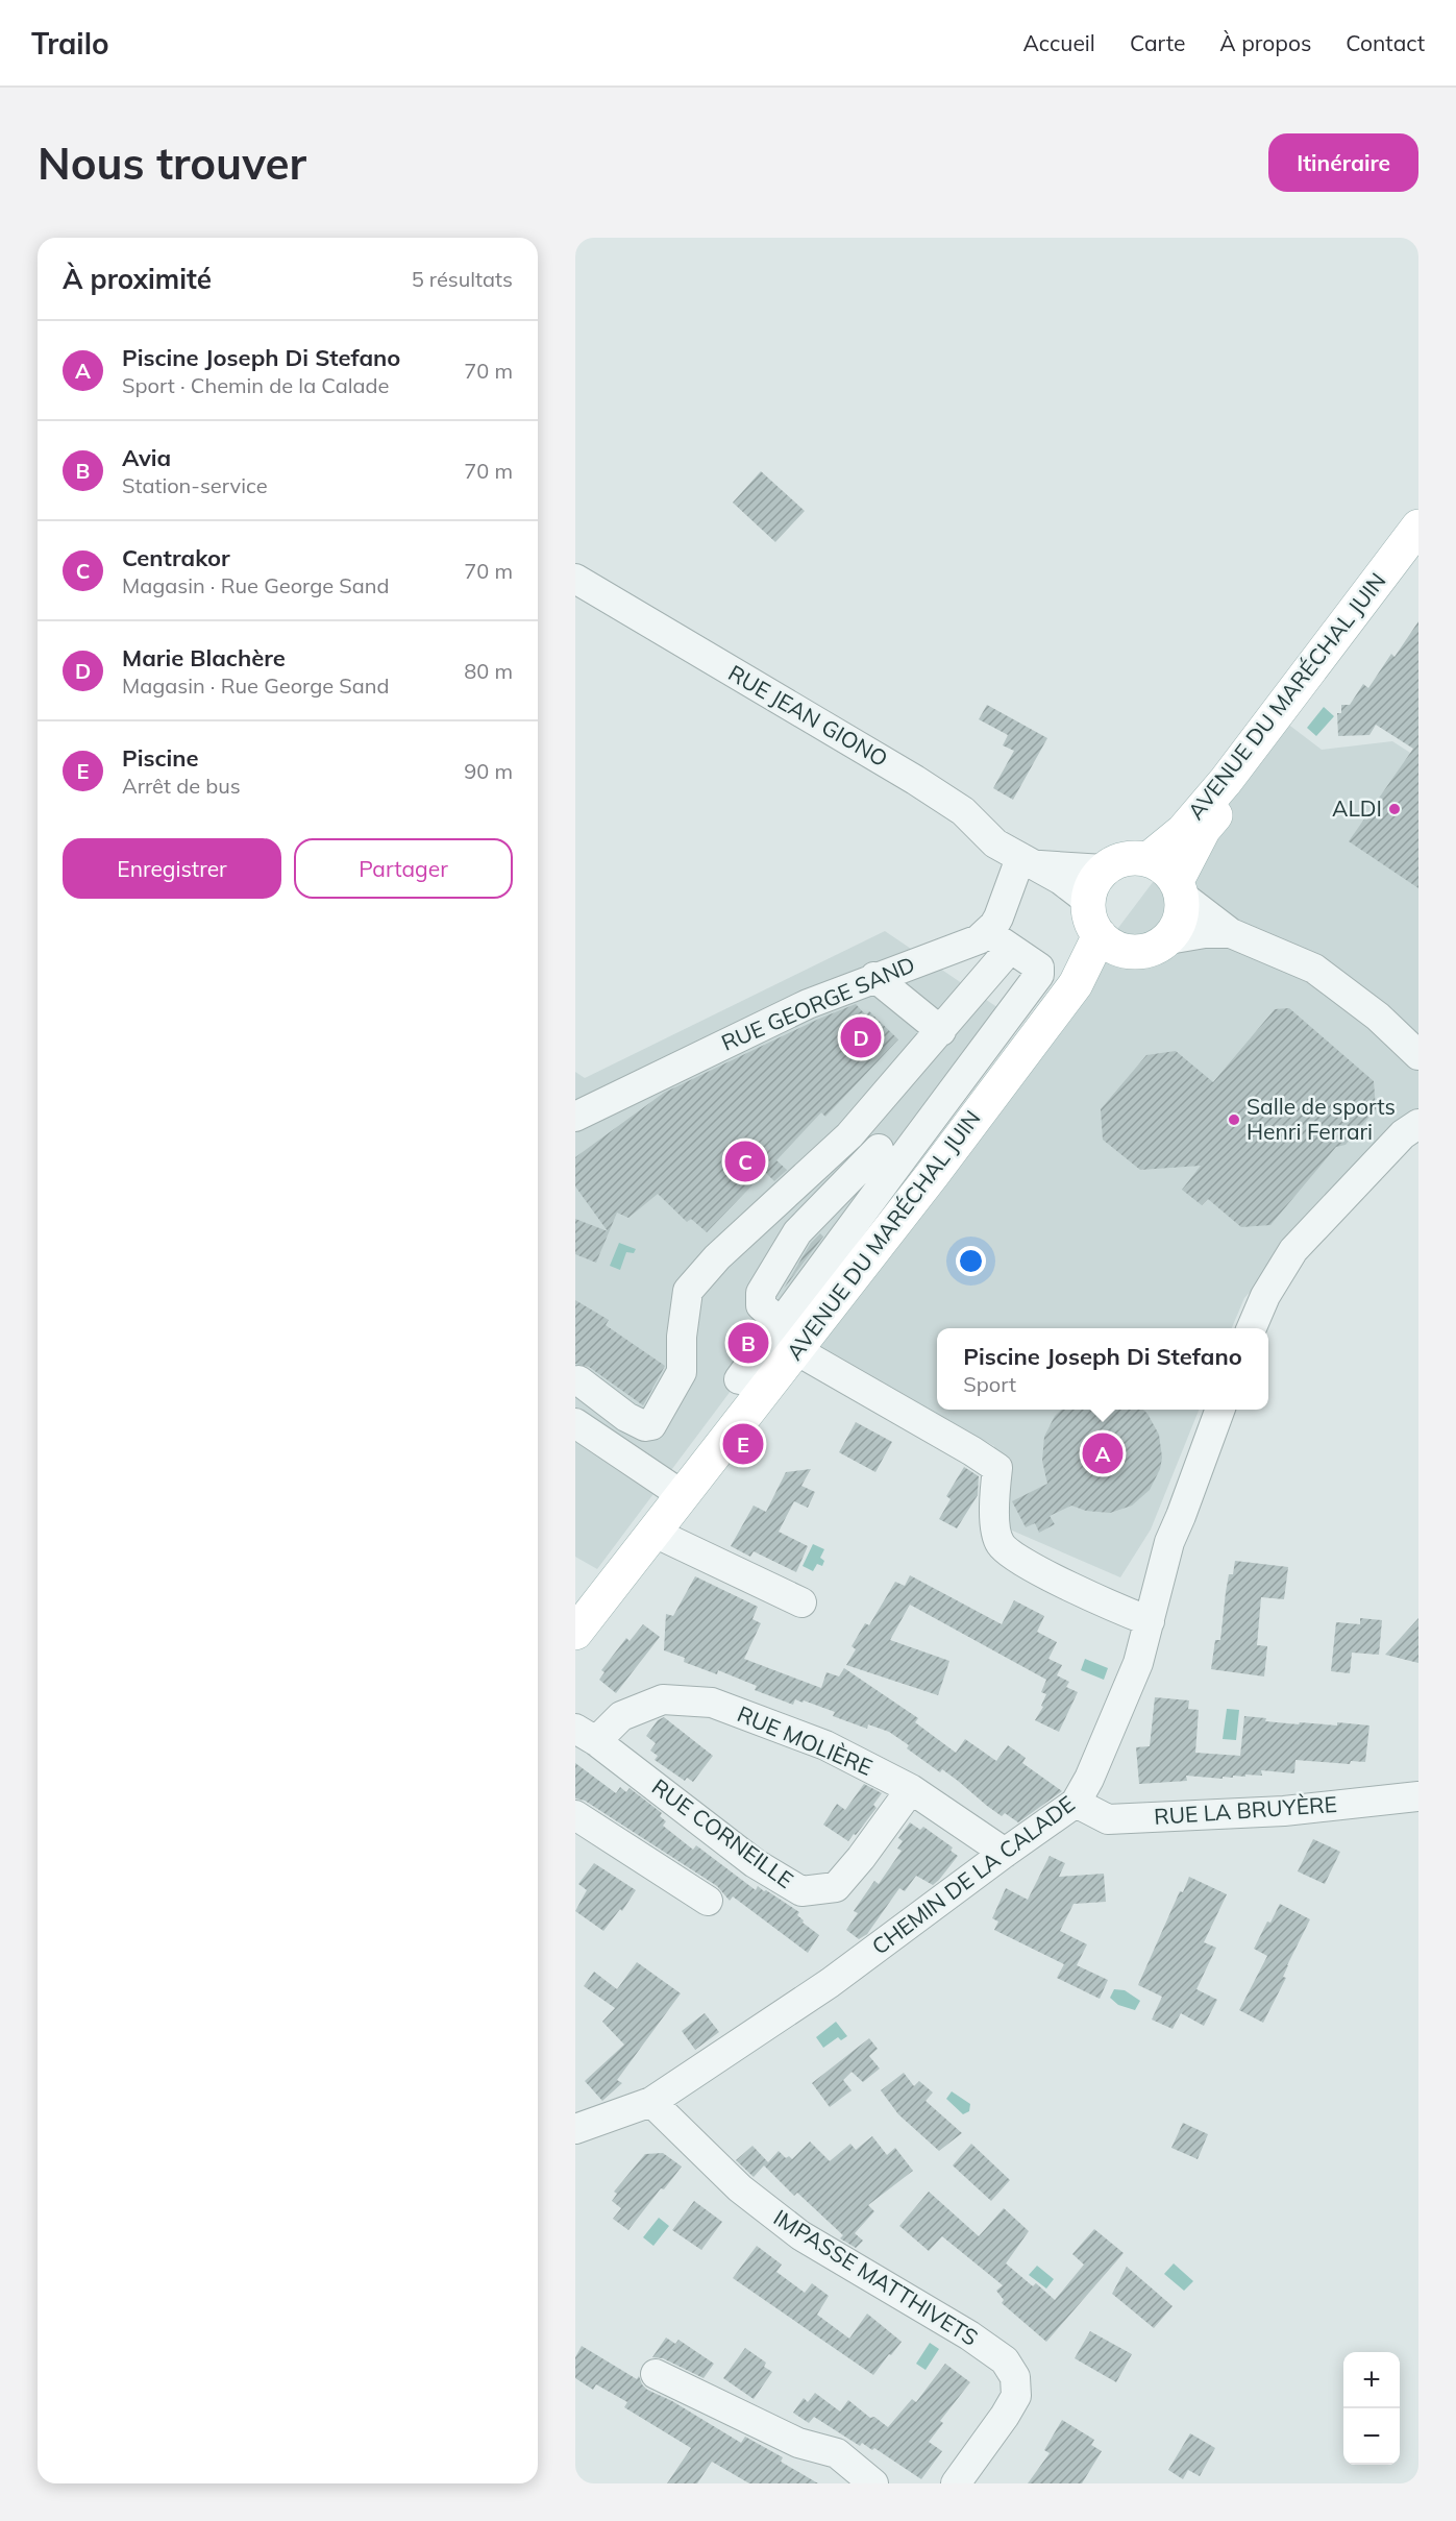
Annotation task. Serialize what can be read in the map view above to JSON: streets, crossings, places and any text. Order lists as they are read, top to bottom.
{
  "streets": {
    "main road": ["AVENUE DU MARÉCHAL JUIN"],
    "street": [
      "RUE JEAN GIONO",
      "RUE GEORGE SAND",
      "RUE MOLIÈRE",
      "RUE LA BRUYÈRE",
      "RUE CORNEILLE",
      "CHEMIN DE LA CALADE",
      "IMPASSE MATTHIVETS"
    ]
  },
  "crossings": [
    ["AVENUE DU MARÉCHAL JUIN", "RUE JEAN GIONO"],
    ["RUE MOLIÈRE", "RUE CORNEILLE"],
    ["RUE MOLIÈRE", "CHEMIN DE LA CALADE"],
    ["RUE LA BRUYÈRE", "CHEMIN DE LA CALADE"],
    ["CHEMIN DE LA CALADE", "IMPASSE MATTHIVETS"]
  ],
  "places": ["ALDI", "Salle de sports Henri Ferrari"],
  "page": {
    "header": "Trailo",
    "nav": [
      "Accueil",
      "Carte",
      "À propos",
      "Contact"
    ],
    "buttons": [
      "Itinéraire",
      ["Enregistrer", "Partager"]
    ],
    "title": "Nous trouver",
    "heading": ["À proximité", "5 résultats"],
    "list": [
      {
        "mark": "A",
        "name": "Piscine Joseph Di Stefano",
        "note": "Sport · Chemin de la Calade",
        "value": "70 m"
      },
      {
        "mark": "B",
        "name": "Avia",
        "note": "Station-service",
        "value": "70 m"
      },
      {
        "mark": "C",
        "name": "Centrakor",
        "note": "Magasin · Rue George Sand",
        "value": "70 m"
      },
      {
        "mark": "D",
        "name": "Marie Blachère",
        "note": "Magasin · Rue George Sand",
        "value": "80 m"
      },
      {
        "mark": "E",
        "name": "Piscine",
        "note": "Arrêt de bus",
        "value": "90 m"
      }
    ],
    "pins": [
      "D",
      "C",
      "B",
      "E",
      "A"
    ],
    "popup": ["Piscine Joseph Di Stefano", "Sport"],
    "map_buttons": ["+", "−"]
  }
}
